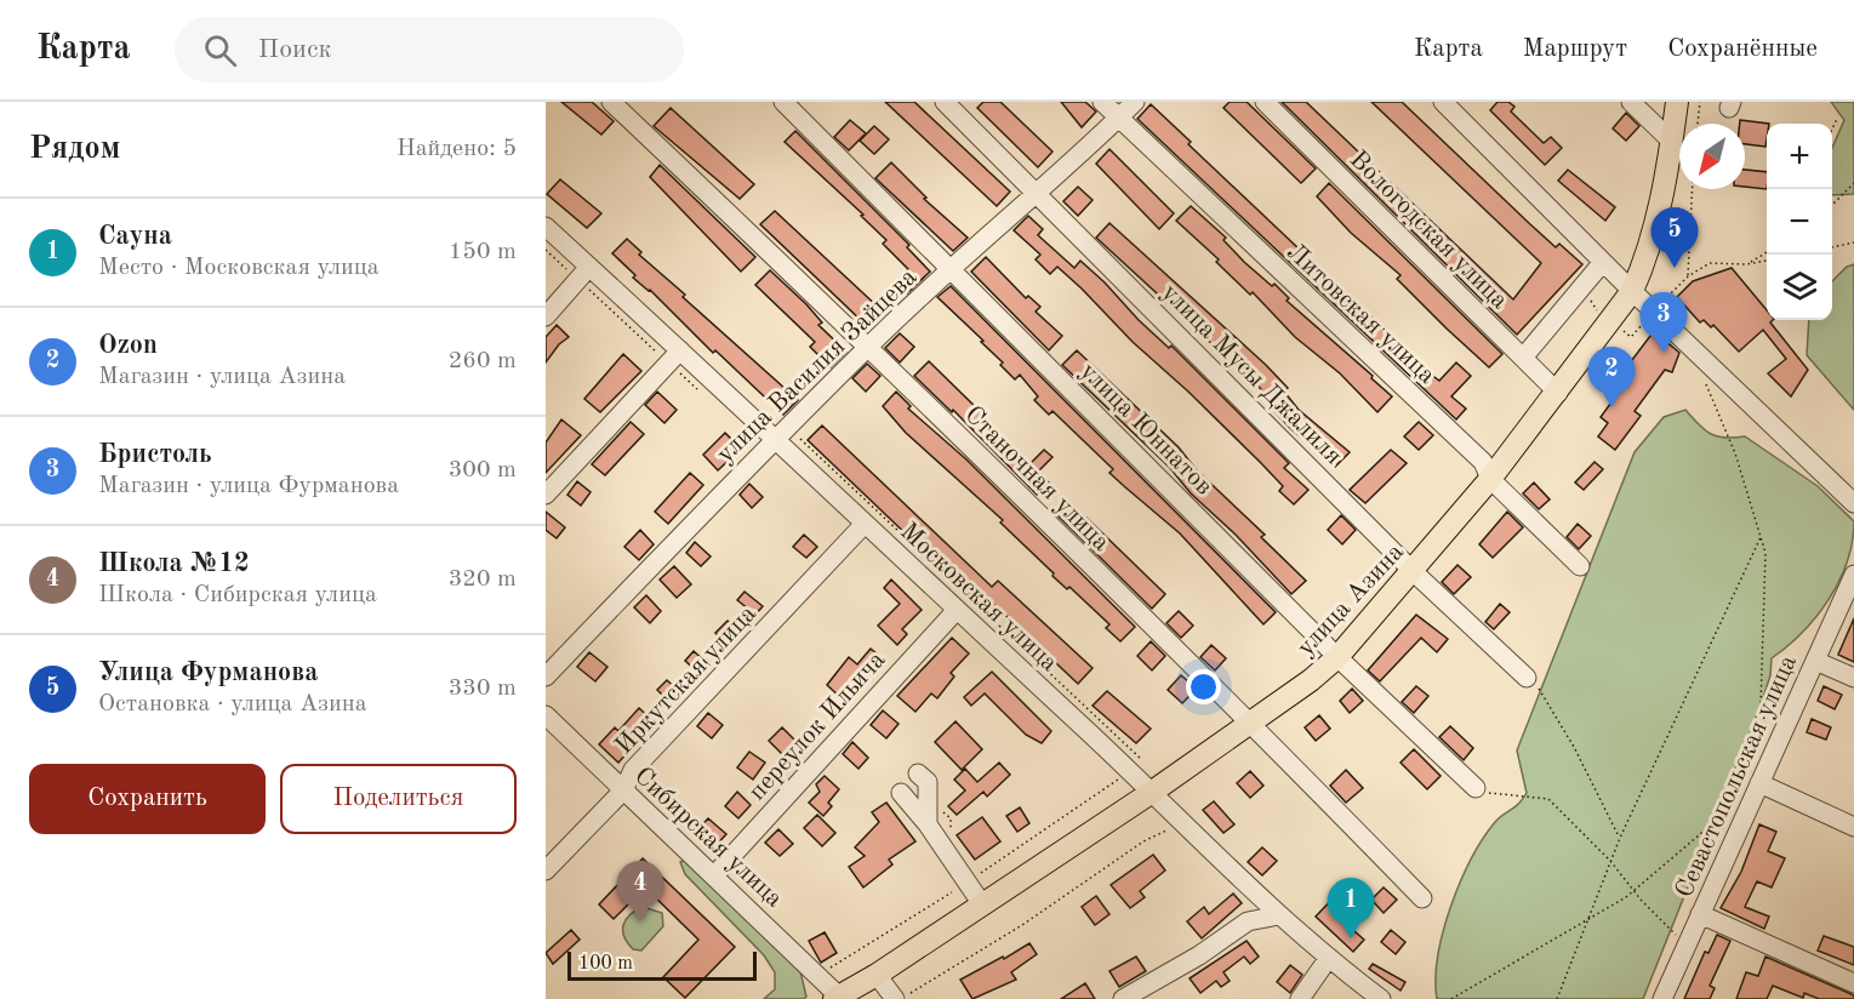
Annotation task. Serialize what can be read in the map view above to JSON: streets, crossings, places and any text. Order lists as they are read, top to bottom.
{
  "streets": {
    "main road": ["улица Азина"],
    "street": [
      "Вологодская улица",
      "Литовская улица",
      "улица Василия Зайцева",
      "улица Мусы Джалиля",
      "улица Юннатов",
      "Станочная улица",
      "Московская улица",
      "Иркутская улица",
      "переулок Ильича",
      "Севастопольская улица",
      "Сибирская улица"
    ]
  },
  "crossings": [
    ["Вологодская улица", "улица Азина"],
    ["Литовская улица", "улица Василия Зайцева"],
    ["Литовская улица", "улица Азина"],
    ["улица Василия Зайцева", "улица Мусы Джалиля"],
    ["улица Василия Зайцева", "улица Юннатов"],
    ["улица Василия Зайцева", "Станочная улица"],
    ["улица Василия Зайцева", "Московская улица"],
    ["улица Мусы Джалиля", "улица Азина"],
    ["улица Юннатов", "улица Азина"],
    ["Станочная улица", "улица Азина"],
    ["Московская улица", "улица Азина"],
    ["Московская улица", "Иркутская улица"],
    ["Московская улица", "переулок Ильича"],
    ["улица Азина", "Сибирская улица"],
    ["Иркутская улица", "Сибирская улица"],
    ["переулок Ильича", "Сибирская улица"]
  ],
  "scale_bar": "100 m",
  "north": "bottom left",
  "page": {
    "header": "Карта",
    "search": "Поиск",
    "nav": ["Карта", "Маршрут", "Сохранённые"],
    "heading": ["Рядом", "Найдено: 5"],
    "map_buttons": ["+", "−"],
    "list": [
      {
        "mark": "1",
        "name": "Сауна",
        "note": "Место · Московская улица",
        "value": "150 m"
      },
      {
        "mark": "2",
        "name": "Ozon",
        "note": "Магазин · улица Азина",
        "value": "260 m"
      },
      {
        "mark": "3",
        "name": "Бристоль",
        "note": "Магазин · улица Фурманова",
        "value": "300 m"
      },
      {
        "mark": "4",
        "name": "Школа №12",
        "note": "Школа · Сибирская улица",
        "value": "320 m"
      },
      {
        "mark": "5",
        "name": "Улица Фурманова",
        "note": "Остановка · улица Азина",
        "value": "330 m"
      }
    ],
    "pins": [
      "5",
      "3",
      "2",
      "4",
      "1"
    ],
    "buttons": ["Сохранить", "Поделиться"],
    "scale": "100 m"
  }
}
